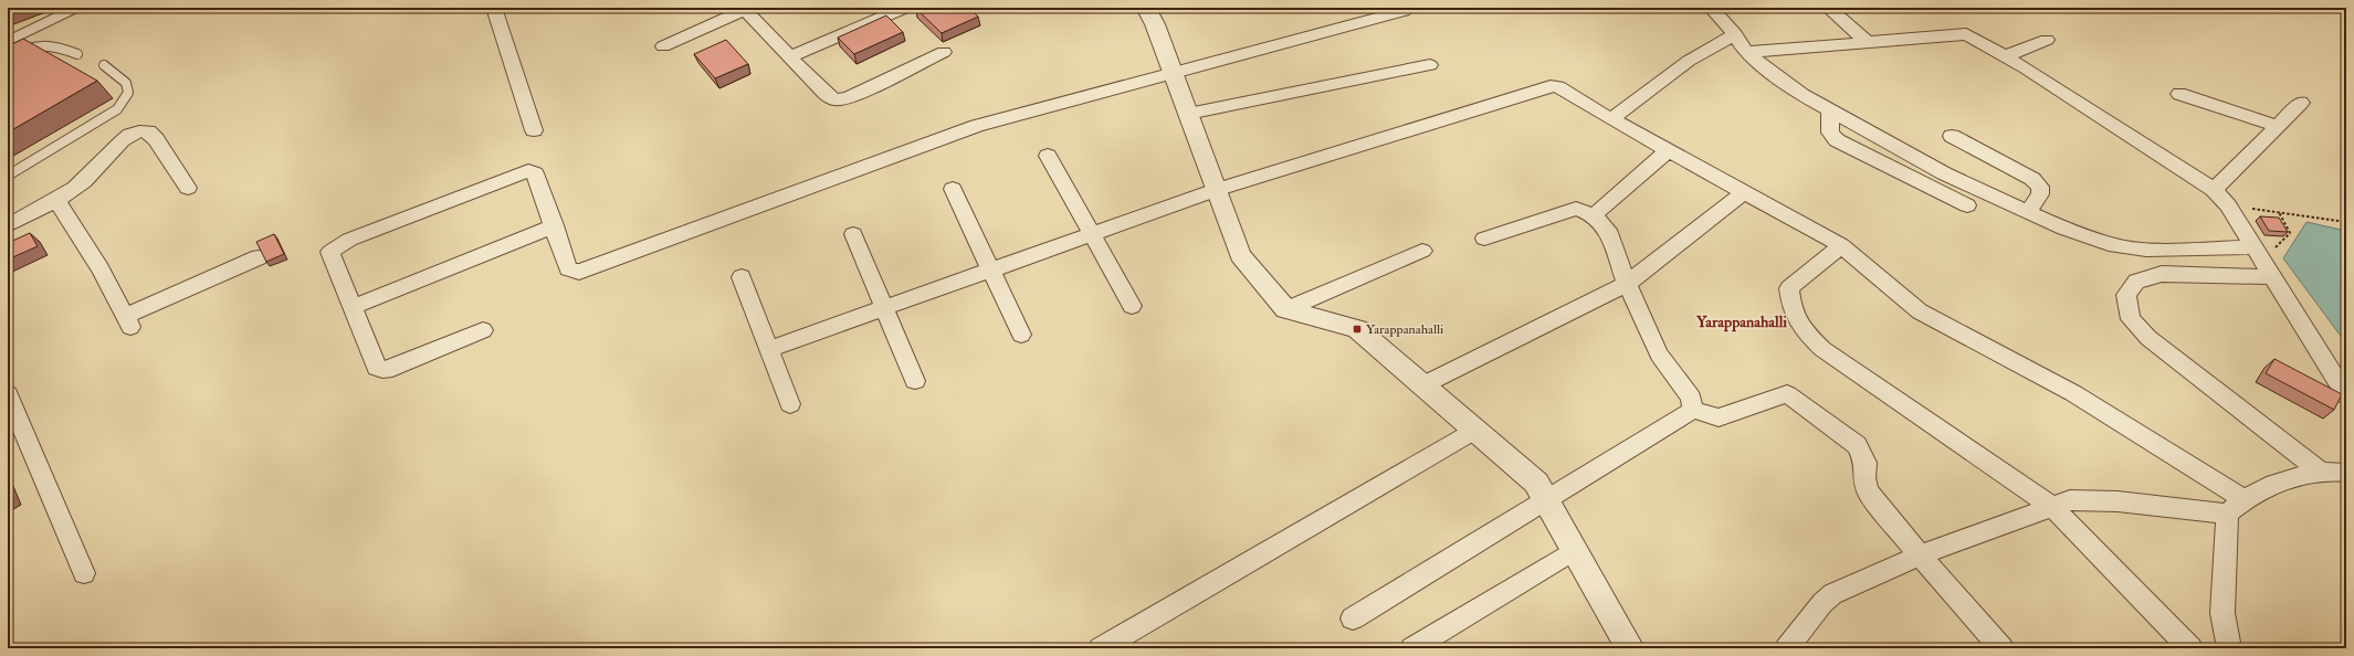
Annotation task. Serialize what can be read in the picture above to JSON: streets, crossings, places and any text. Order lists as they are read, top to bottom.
{
  "districts": ["Yarappanahalli"],
  "places": {
    "transit": ["Yarappanahalli"]
  }
}
